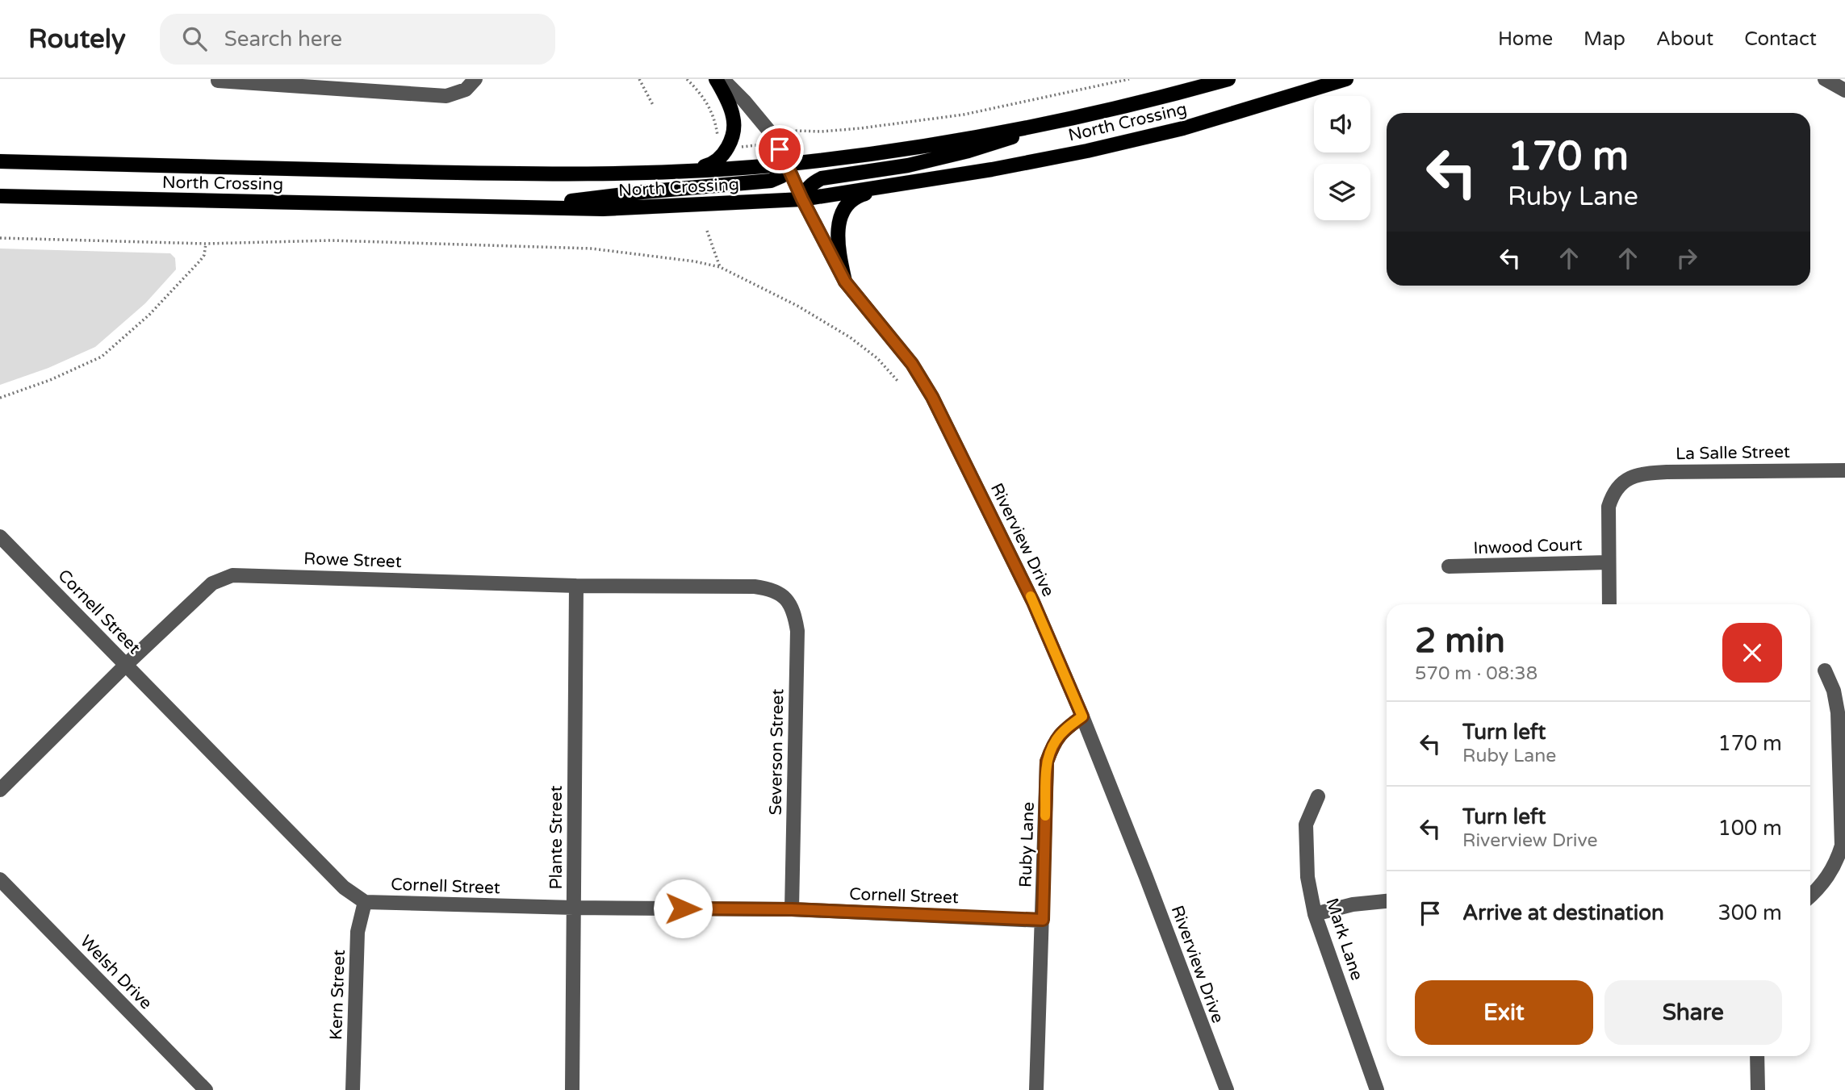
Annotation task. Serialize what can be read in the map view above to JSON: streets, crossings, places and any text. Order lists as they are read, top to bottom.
{
  "streets": {
    "main road": ["North Crossing"],
    "street": [
      "La Salle Street",
      "Riverview Drive",
      "Inwood Court",
      "Rowe Street",
      "Cornell Street",
      "Severson Street",
      "Plante Street",
      "Ruby Lane",
      "Mark Lane",
      "Welsh Drive",
      "Kern Street"
    ]
  },
  "crossings": [
    ["North Crossing", "Riverview Drive"],
    ["La Salle Street", "Inwood Court"],
    ["Riverview Drive", "Ruby Lane"],
    ["Rowe Street", "Cornell Street"],
    ["Rowe Street", "Severson Street"],
    ["Rowe Street", "Plante Street"],
    ["Cornell Street", "Severson Street"],
    ["Cornell Street", "Plante Street"],
    ["Cornell Street", "Ruby Lane"],
    ["Cornell Street", "Kern Street"]
  ],
  "page": {
    "header": "Routely",
    "search": "Search here",
    "nav": [
      "Home",
      "Map",
      "About",
      "Contact"
    ],
    "turn": ["170 m", "Ruby Lane"],
    "heading": ["2 min", "570 m · 08:38"],
    "list": [
      {
        "name": "Turn left",
        "note": "Ruby Lane",
        "value": "170 m"
      },
      {
        "name": "Turn left",
        "note": "Riverview Drive",
        "value": "100 m"
      },
      {
        "name": "Arrive at destination",
        "value": "300 m"
      }
    ],
    "buttons": ["Exit", "Share"]
  }
}
